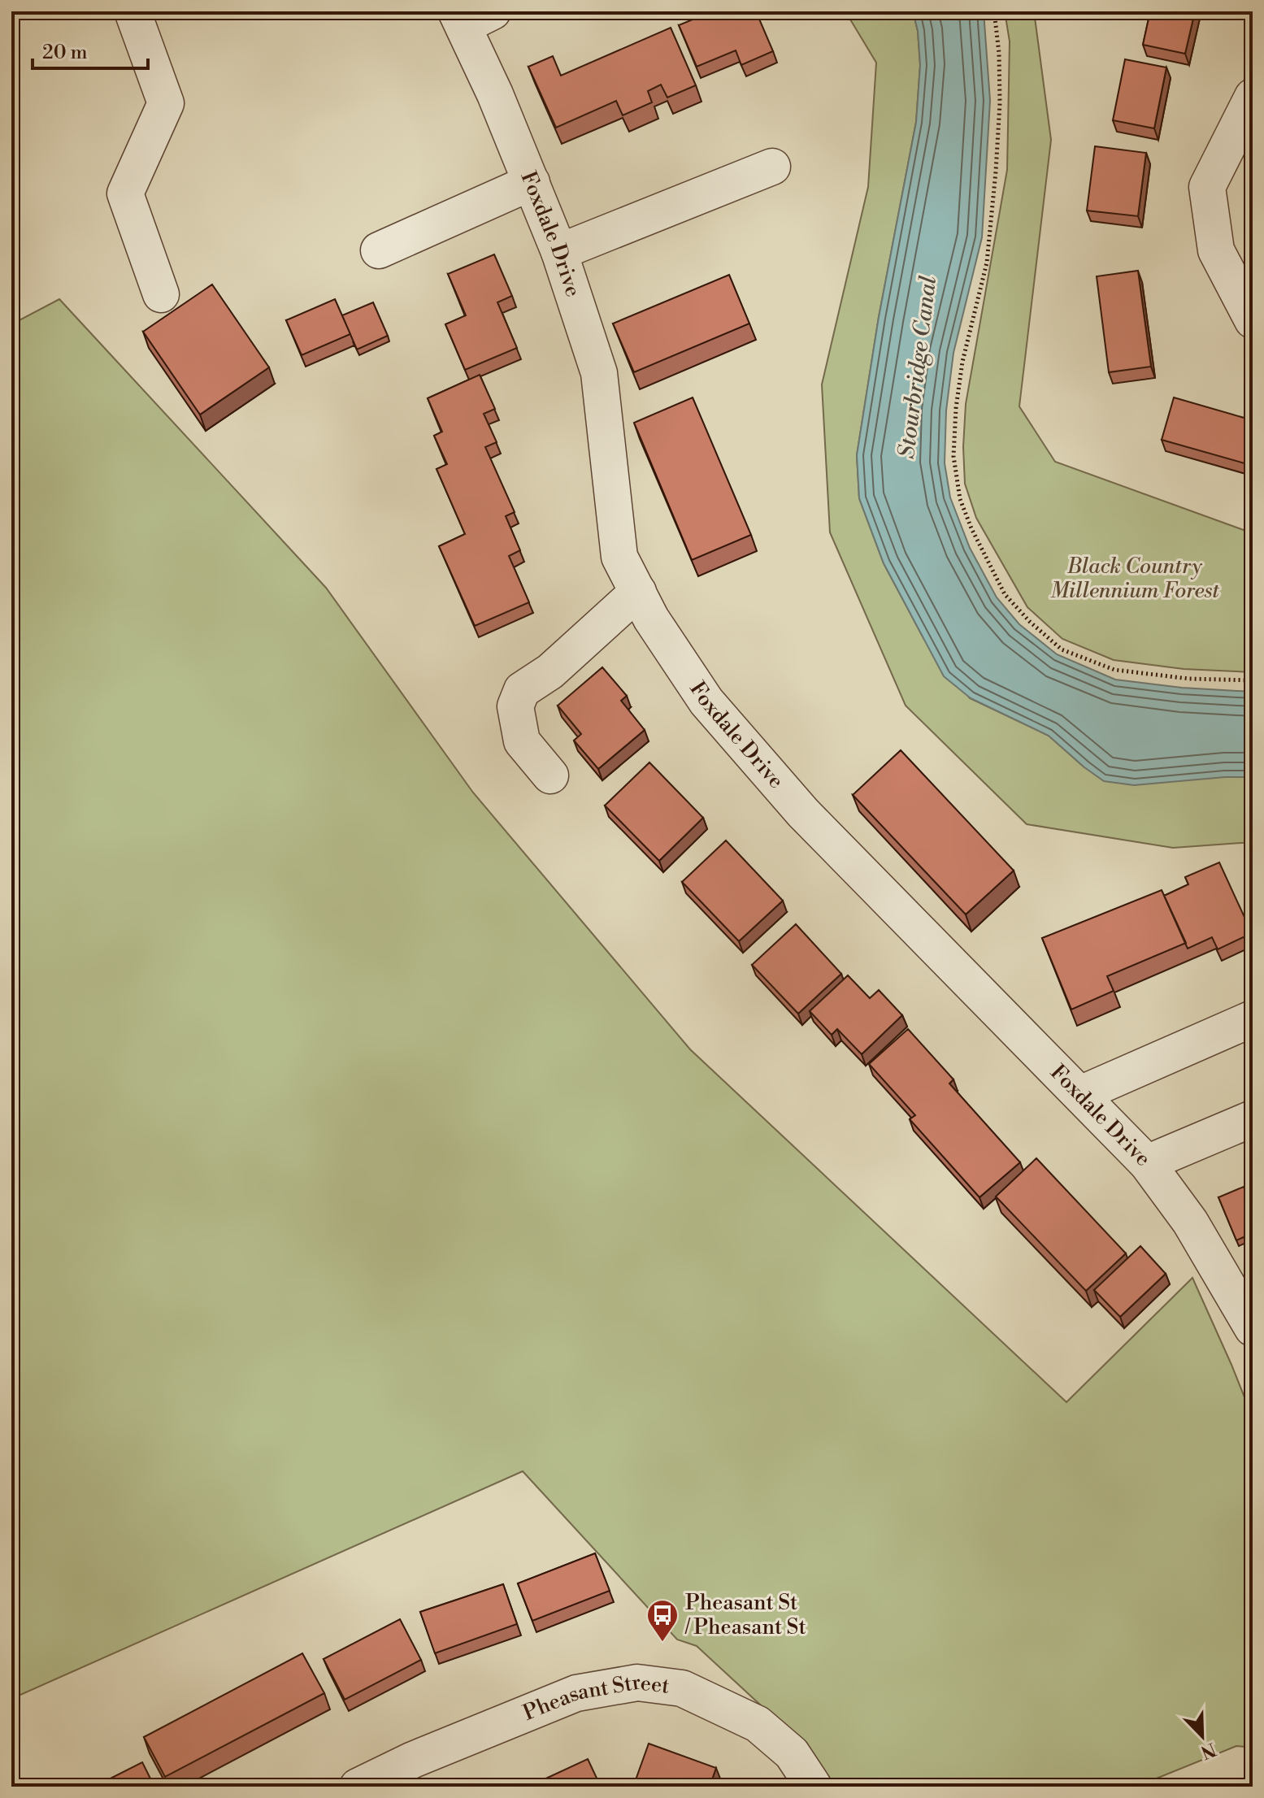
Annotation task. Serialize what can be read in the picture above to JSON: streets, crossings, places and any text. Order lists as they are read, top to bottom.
{
  "streets": {
    "street": ["Foxdale Drive", "Pheasant Street"]
  },
  "water": ["Stourbridge Canal"],
  "parks": ["Black Country Millennium Forest"],
  "places": {
    "bus stop": ["Pheasant St / Pheasant St"]
  },
  "scale_bar": "20 m",
  "north": "bottom right"
}
